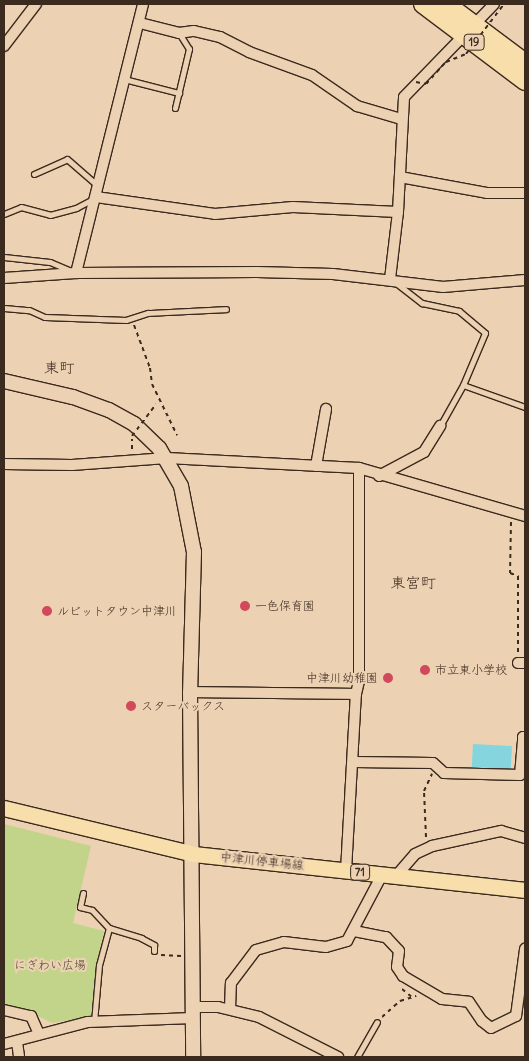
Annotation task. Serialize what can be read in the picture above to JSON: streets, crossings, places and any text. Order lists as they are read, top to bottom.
{
  "streets": {
    "highway": ["19"],
    "main road": ["中津川停車場線", "71"]
  },
  "districts": ["東町", "東宮町"],
  "parks": ["にぎわい広場"],
  "places": [
    "一色保育園",
    "ルビットタウン中津川",
    "市立東小学校",
    "中津川幼稚園",
    "スターバックス"
  ]
}
